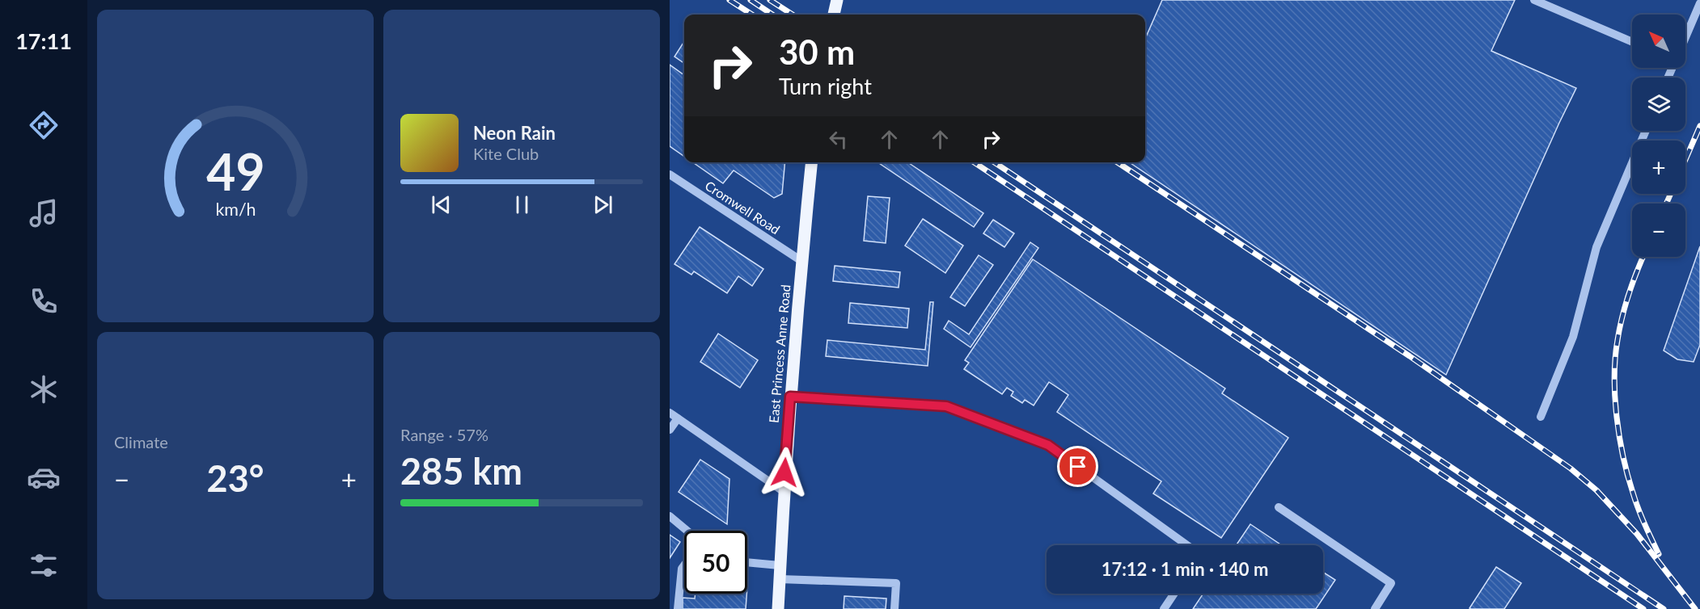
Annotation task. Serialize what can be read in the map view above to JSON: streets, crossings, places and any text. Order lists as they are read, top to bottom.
{
  "streets": {
    "main road": ["East Princess Anne Road"],
    "street": ["Cromwell Road"]
  },
  "crossings": [
    ["Cromwell Road", "East Princess Anne Road"]
  ],
  "north": "top left",
  "page": {
    "tabs": "17:11",
    "map_buttons": ["+", "−"],
    "turn": ["30 m", "Turn right"],
    "song": ["Neon Rain", "Kite Club"],
    "tile": [
      "Climate",
      ["Range · 57%", "285 km"]
    ],
    "heat": ["−", "23°", "+"],
    "limit": "50",
    "trip": "17:12 · 1 min · 140 m",
    "gauge": ["49", "km/h"]
  }
}
